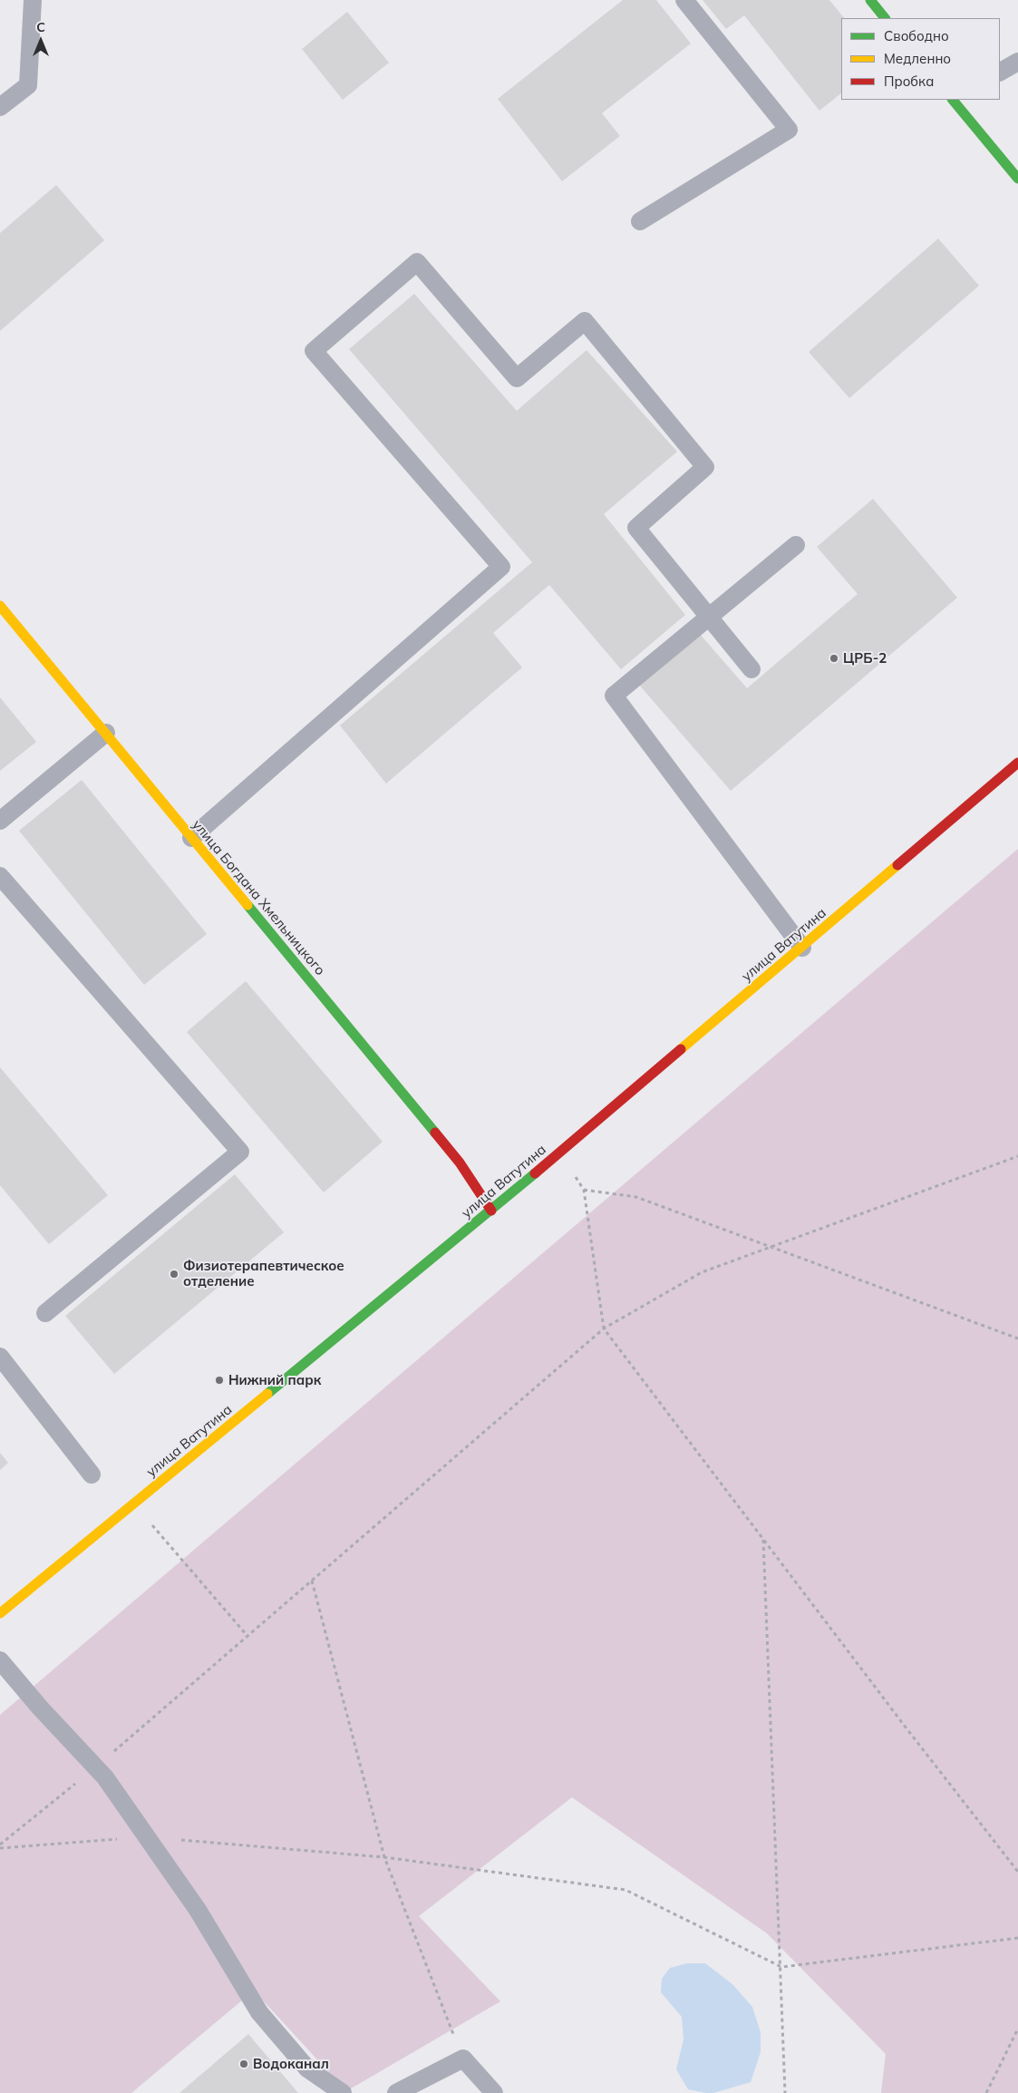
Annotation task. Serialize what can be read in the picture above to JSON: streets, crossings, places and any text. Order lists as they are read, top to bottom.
{
  "streets": {
    "main road": ["улица Богдана Хмельницкого", "улица Ватутина"]
  },
  "crossings": [
    ["улица Богдана Хмельницкого", "улица Ватутина"]
  ],
  "places": [
    "ЦРБ-2",
    "Физиотерапевтическое отделение",
    "Нижний парк",
    "Водоканал"
  ],
  "legend": ["Свободно", "Медленно", "Пробка"],
  "north": "top"
}
